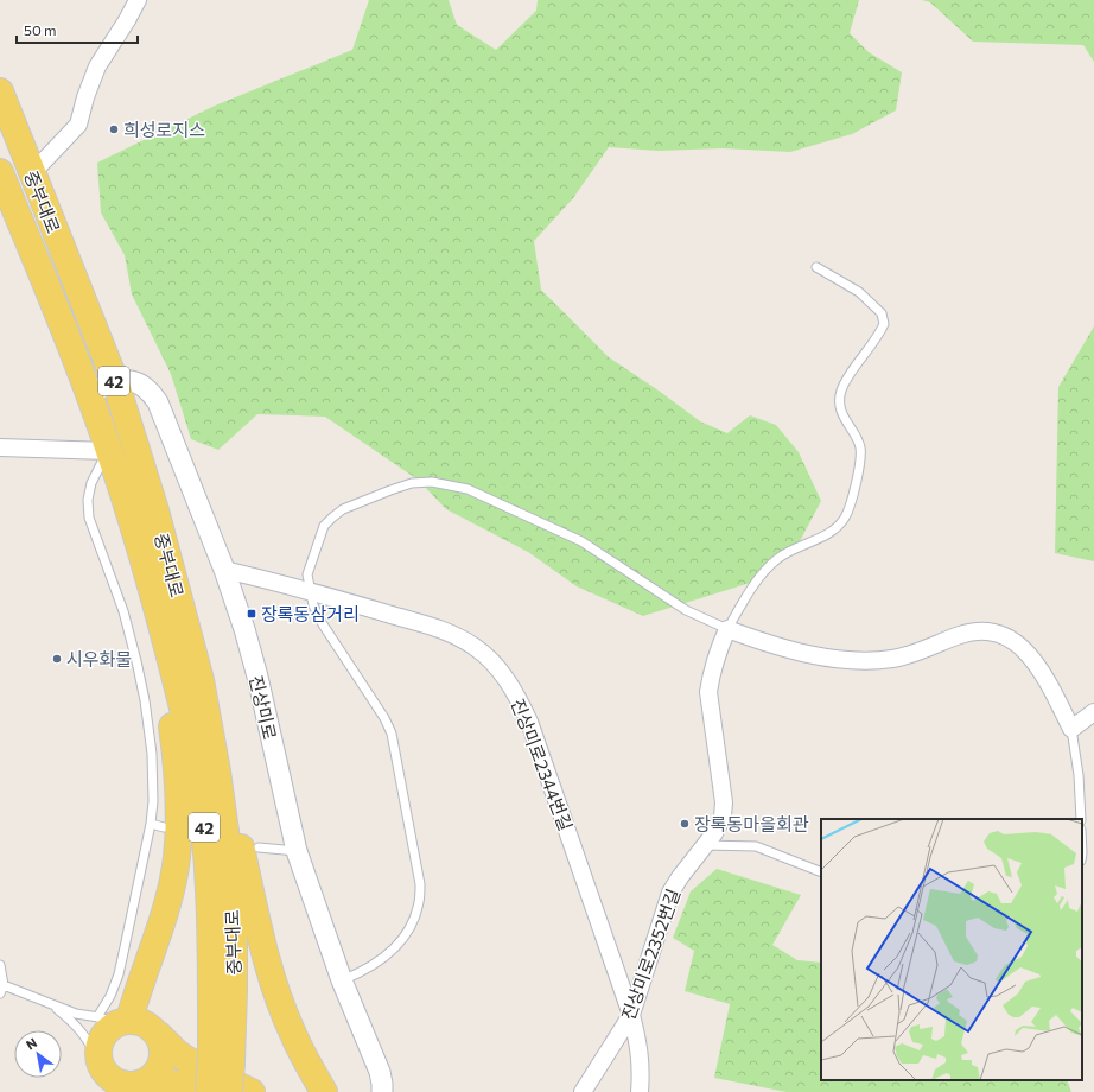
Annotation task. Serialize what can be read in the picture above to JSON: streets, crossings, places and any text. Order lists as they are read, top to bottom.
{
  "streets": {
    "main road": ["중부대로", "42"],
    "street": ["진상미로", "진상미로2344번길", "진상미로2352번길"]
  },
  "crossings": [
    ["중부대로", "42"],
    ["중부대로", "진상미로"],
    ["진상미로", "진상미로2344번길"],
    ["진상미로2344번길", "진상미로2352번길"]
  ],
  "places": {
    "other": ["희성로지스", "시우화물", "장록동마을회관"],
    "transit": ["장록동삼거리"]
  },
  "scale_bar": "50 m",
  "north": "top left"
}
